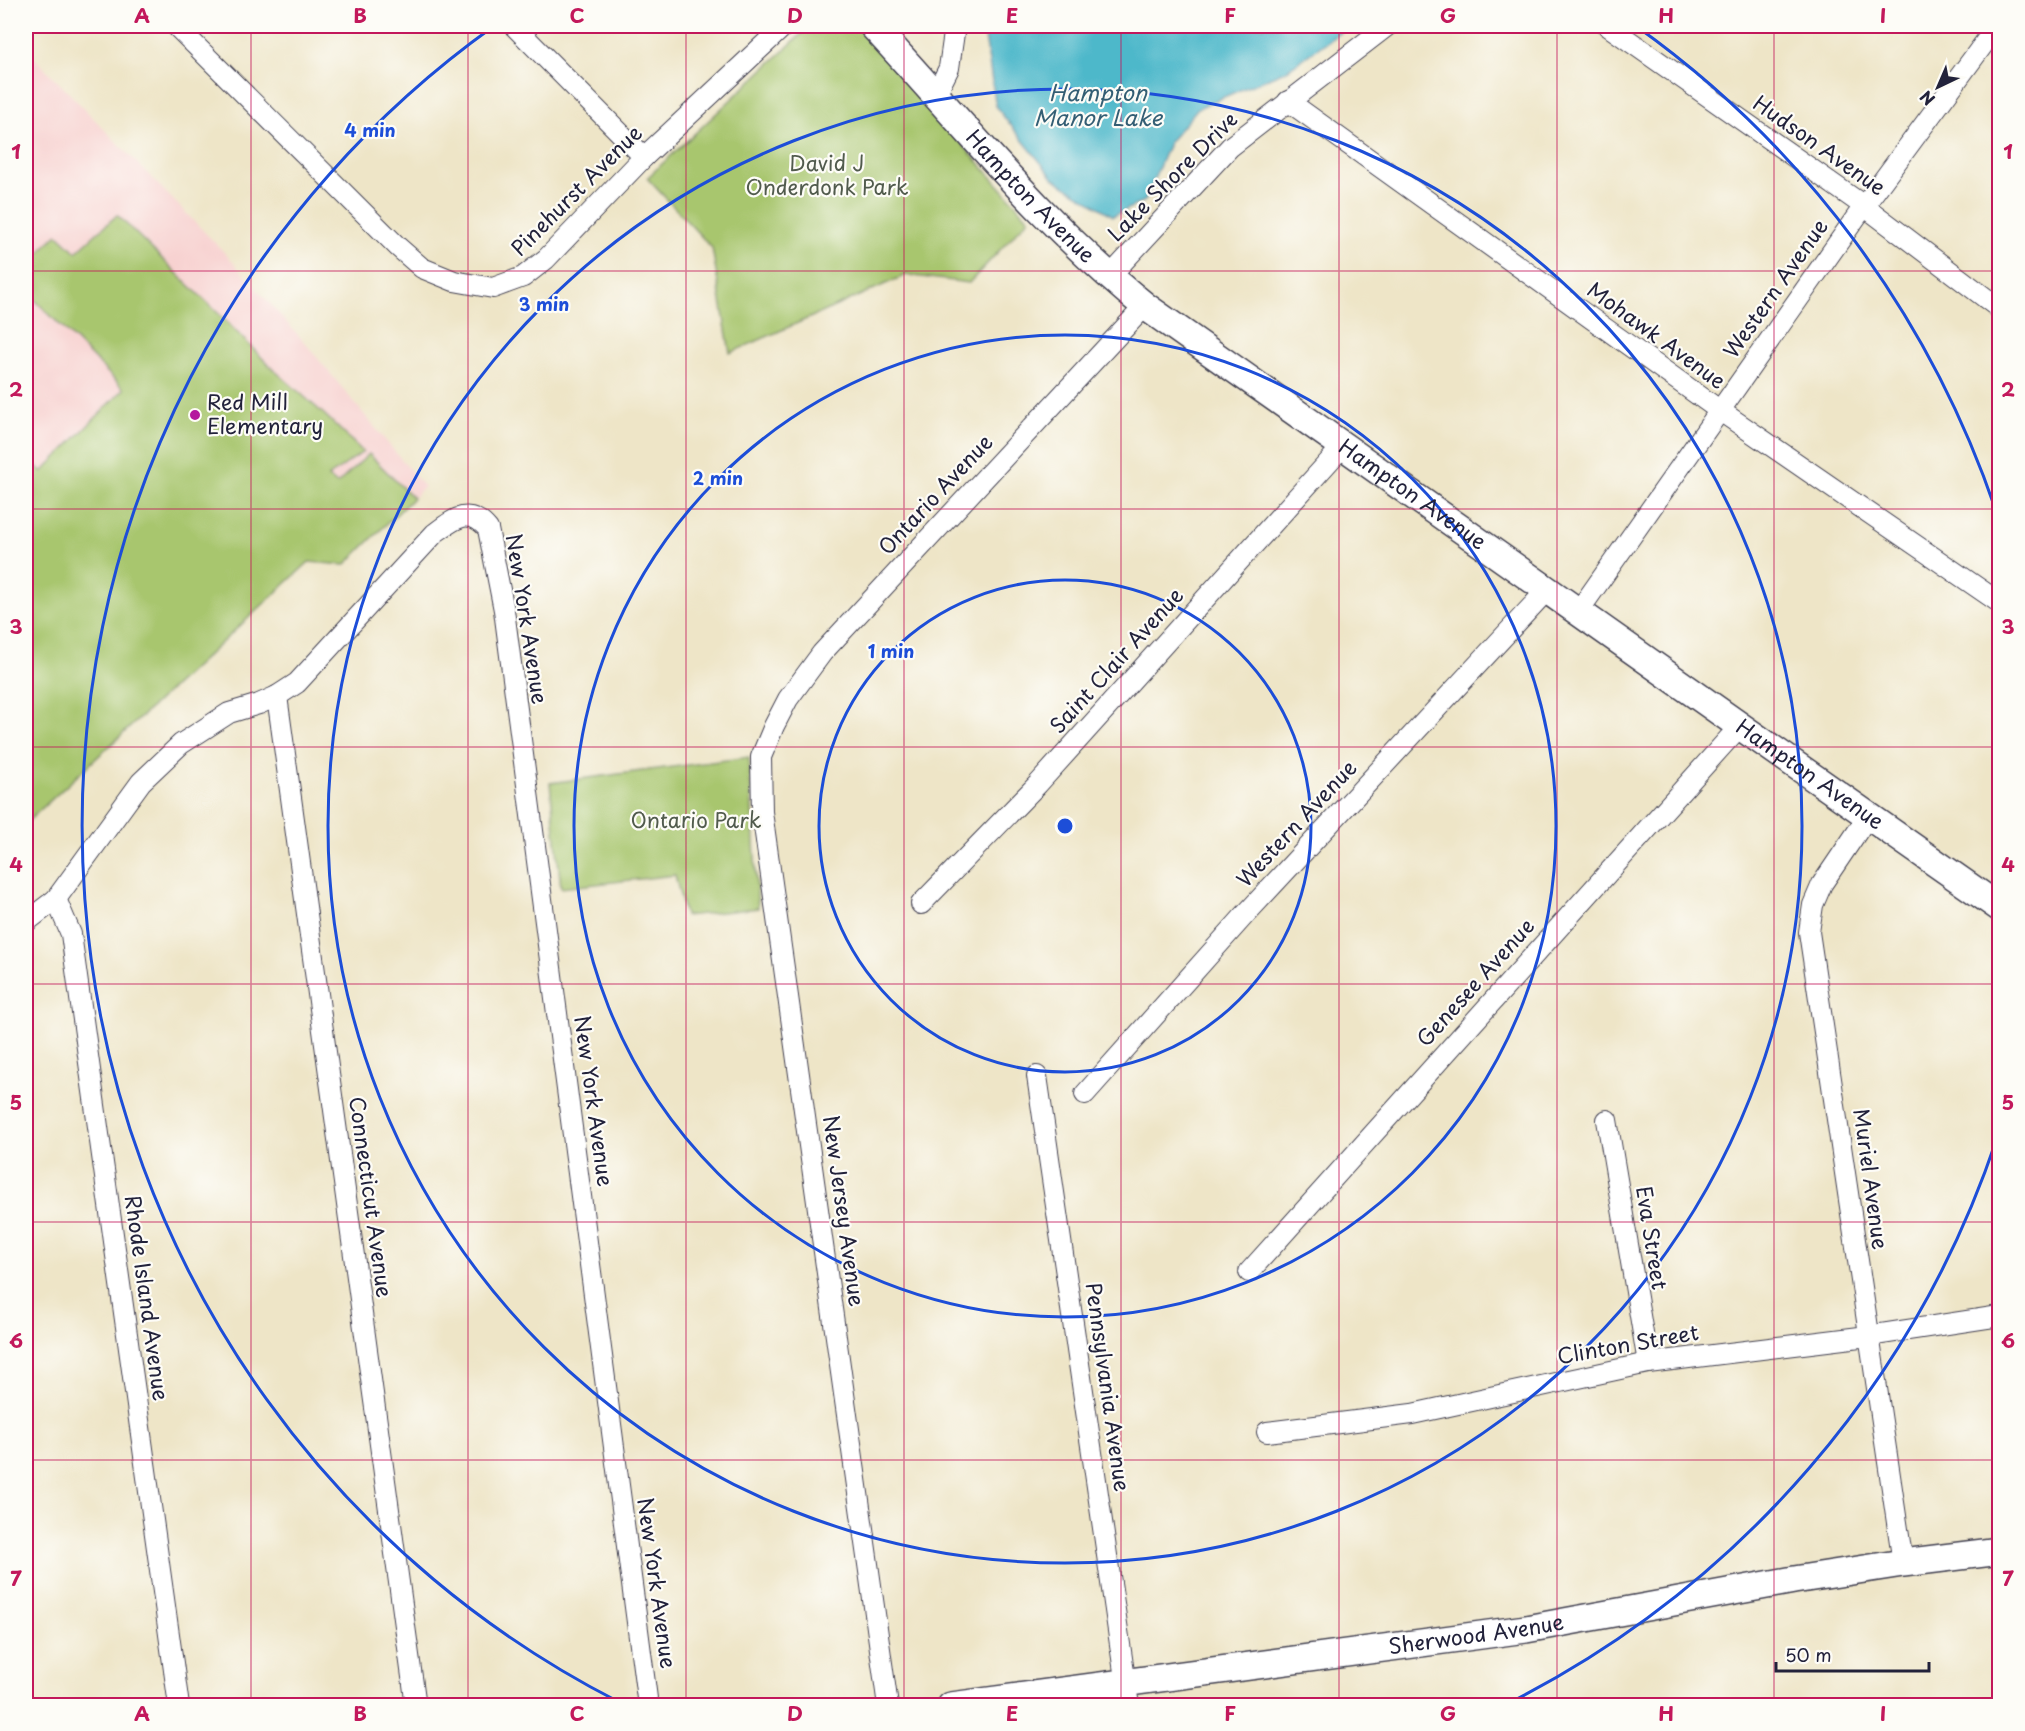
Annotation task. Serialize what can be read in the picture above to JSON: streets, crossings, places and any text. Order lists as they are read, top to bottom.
{
  "streets": {
    "street": [
      "Hudson Avenue",
      "Lake Shore Drive",
      "Pinehurst Avenue",
      "Hampton Avenue",
      "Western Avenue",
      "Mohawk Avenue",
      "Ontario Avenue",
      "New York Avenue",
      "Saint Clair Avenue",
      "Genesee Avenue",
      "Muriel Avenue",
      "Connecticut Avenue",
      "New Jersey Avenue",
      "Eva Street",
      "Rhode Island Avenue",
      "Clinton Street",
      "Pennsylvania Avenue",
      "Sherwood Avenue"
    ]
  },
  "crossings": [
    ["Hudson Avenue", "Western Avenue"],
    ["Lake Shore Drive", "Hampton Avenue"],
    ["Lake Shore Drive", "Mohawk Avenue"],
    ["Hampton Avenue", "Western Avenue"],
    ["Hampton Avenue", "Ontario Avenue"],
    ["Hampton Avenue", "Saint Clair Avenue"],
    ["Hampton Avenue", "Genesee Avenue"],
    ["Hampton Avenue", "Muriel Avenue"],
    ["Western Avenue", "Mohawk Avenue"],
    ["Ontario Avenue", "New Jersey Avenue"],
    ["New York Avenue", "Connecticut Avenue"],
    ["Muriel Avenue", "Clinton Street"],
    ["Muriel Avenue", "Sherwood Avenue"],
    ["Eva Street", "Clinton Street"],
    ["Pennsylvania Avenue", "Sherwood Avenue"]
  ],
  "water": ["Hampton Manor Lake"],
  "parks": ["David J Onderdonk Park", "Ontario Park"],
  "places": ["Red Mill Elementary"],
  "scale_bar": "50 m",
  "north": "bottom left",
  "grid": {
    "columns": [
      "A",
      "B",
      "C",
      "D",
      "E",
      "F",
      "G",
      "H",
      "I"
    ],
    "rows": [
      "1",
      "2",
      "3",
      "4",
      "5",
      "6",
      "7"
    ]
  },
  "rings": [
    "4 min",
    "3 min",
    "2 min",
    "1 min"
  ]
}
